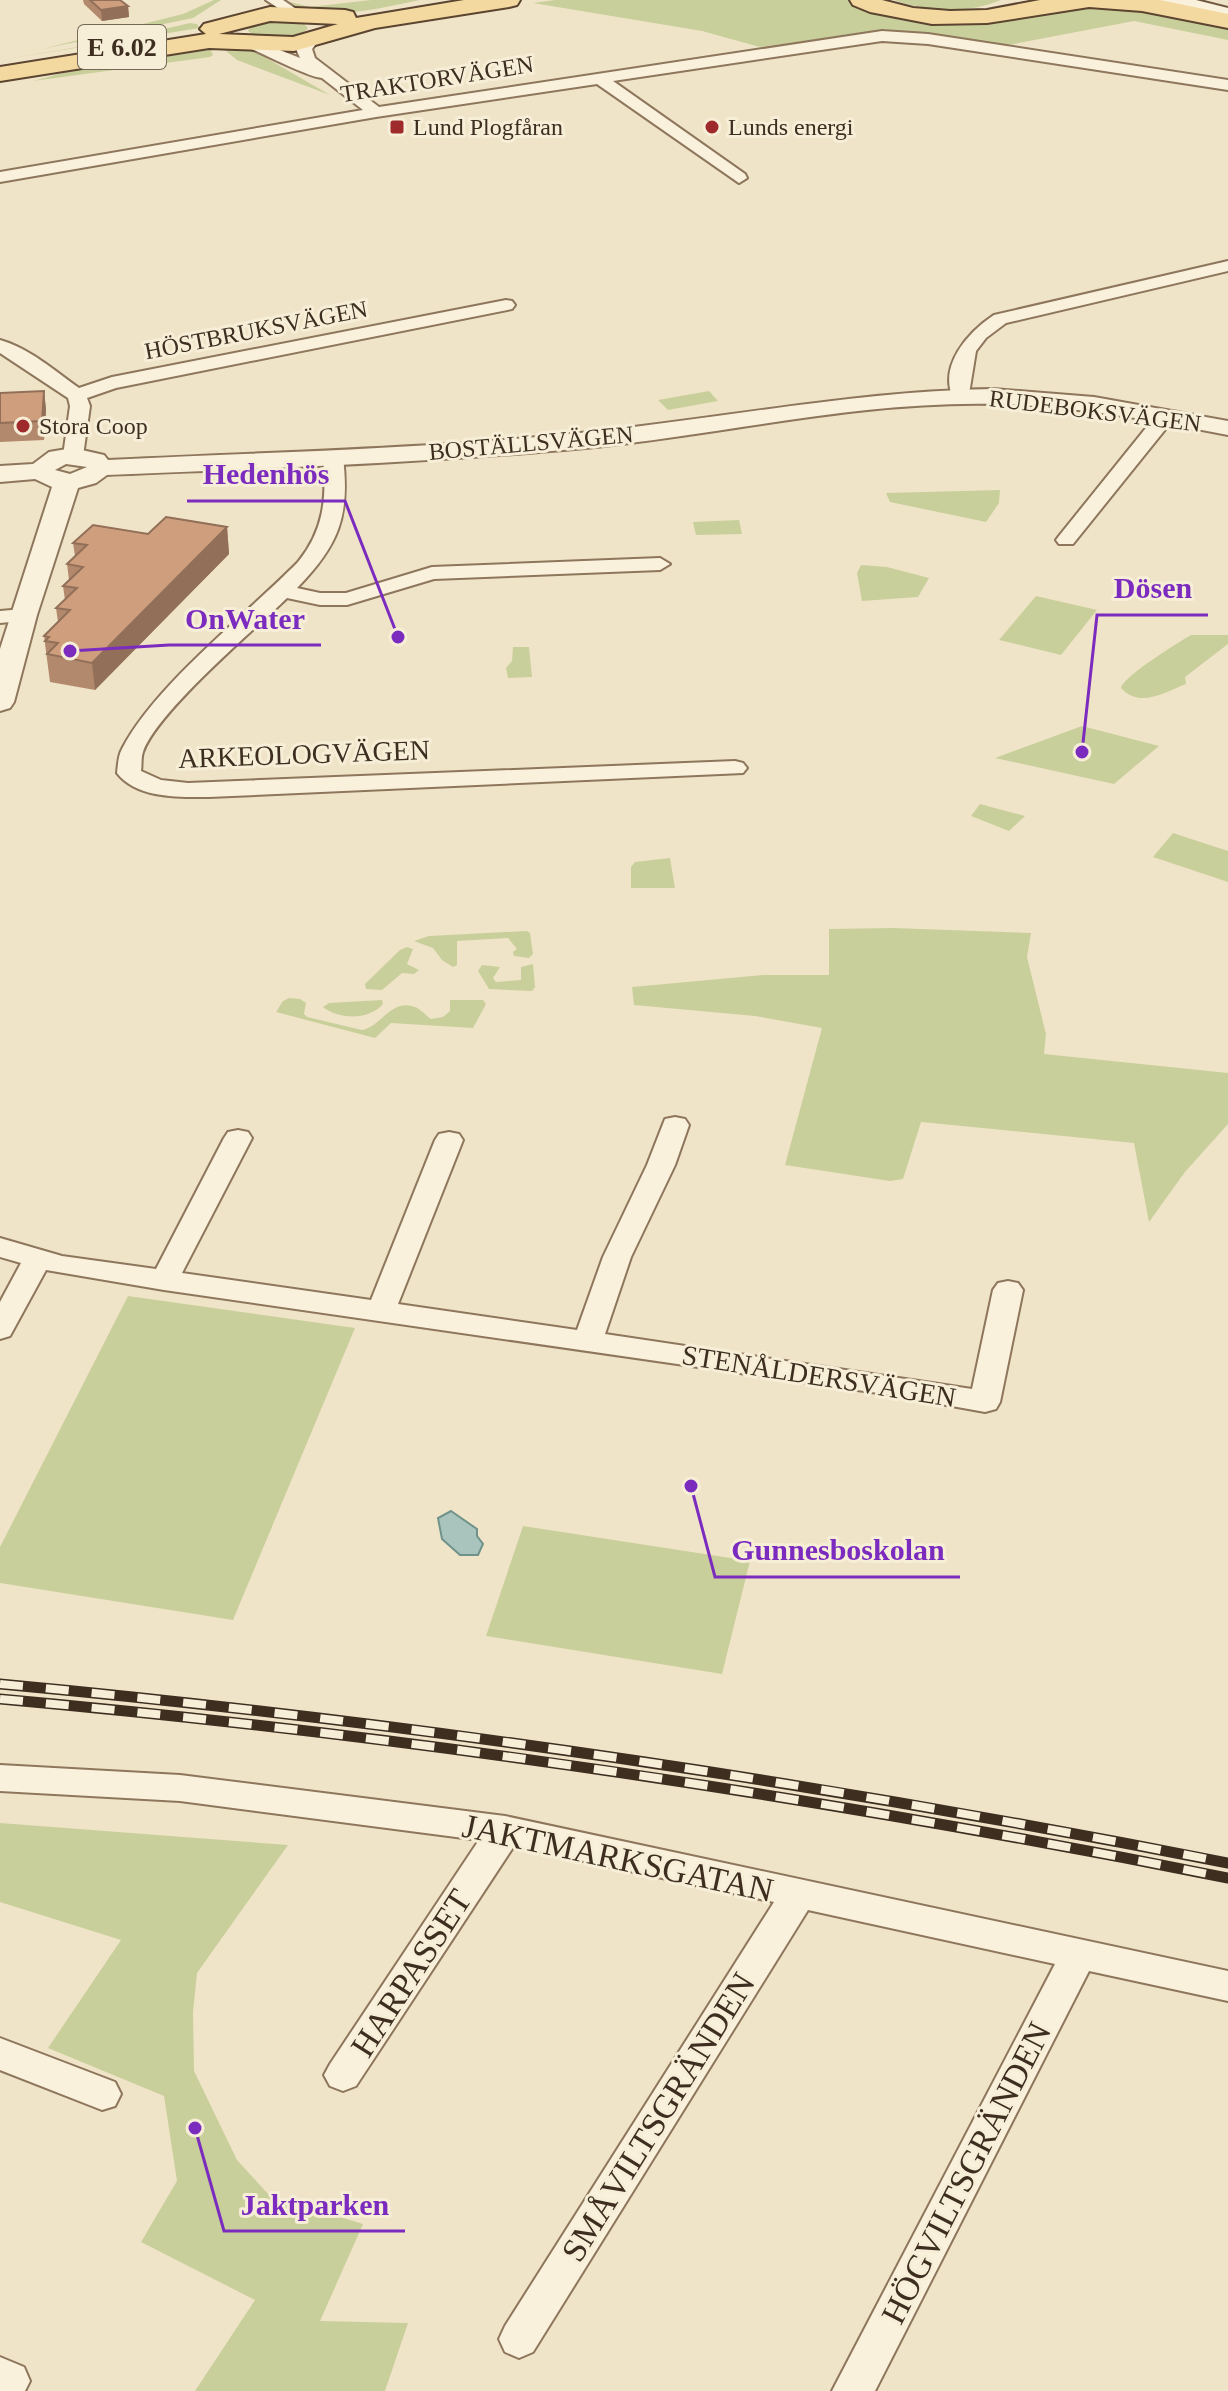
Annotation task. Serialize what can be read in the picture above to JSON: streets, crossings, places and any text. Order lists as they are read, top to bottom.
{
  "streets": {
    "main road": ["E 6.02"],
    "street": [
      "TRAKTORVÄGEN",
      "HÖSTBRUKSVÄGEN",
      "RUDEBOKSVÄGEN",
      "BOSTÄLLSVÄGEN",
      "ARKEOLOGVÄGEN",
      "STENÅLDERSVÄGEN",
      "JAKTMARKSGATAN",
      "HARPASSET",
      "SMÅVILTSGRÄNDEN",
      "HÖGVILTSGRÄNDEN"
    ]
  },
  "crossings": [
    ["RUDEBOKSVÄGEN", "BOSTÄLLSVÄGEN"],
    ["BOSTÄLLSVÄGEN", "ARKEOLOGVÄGEN"],
    ["JAKTMARKSGATAN", "HARPASSET"],
    ["JAKTMARKSGATAN", "SMÅVILTSGRÄNDEN"],
    ["JAKTMARKSGATAN", "HÖGVILTSGRÄNDEN"]
  ],
  "places": {
    "transit": ["Lund Plogfåran"],
    "other": [
      "Lunds energi",
      "Stora Coop",
      "Hedenhös",
      "OnWater",
      "Dösen",
      "Gunnesboskolan",
      "Jaktparken"
    ]
  }
}
